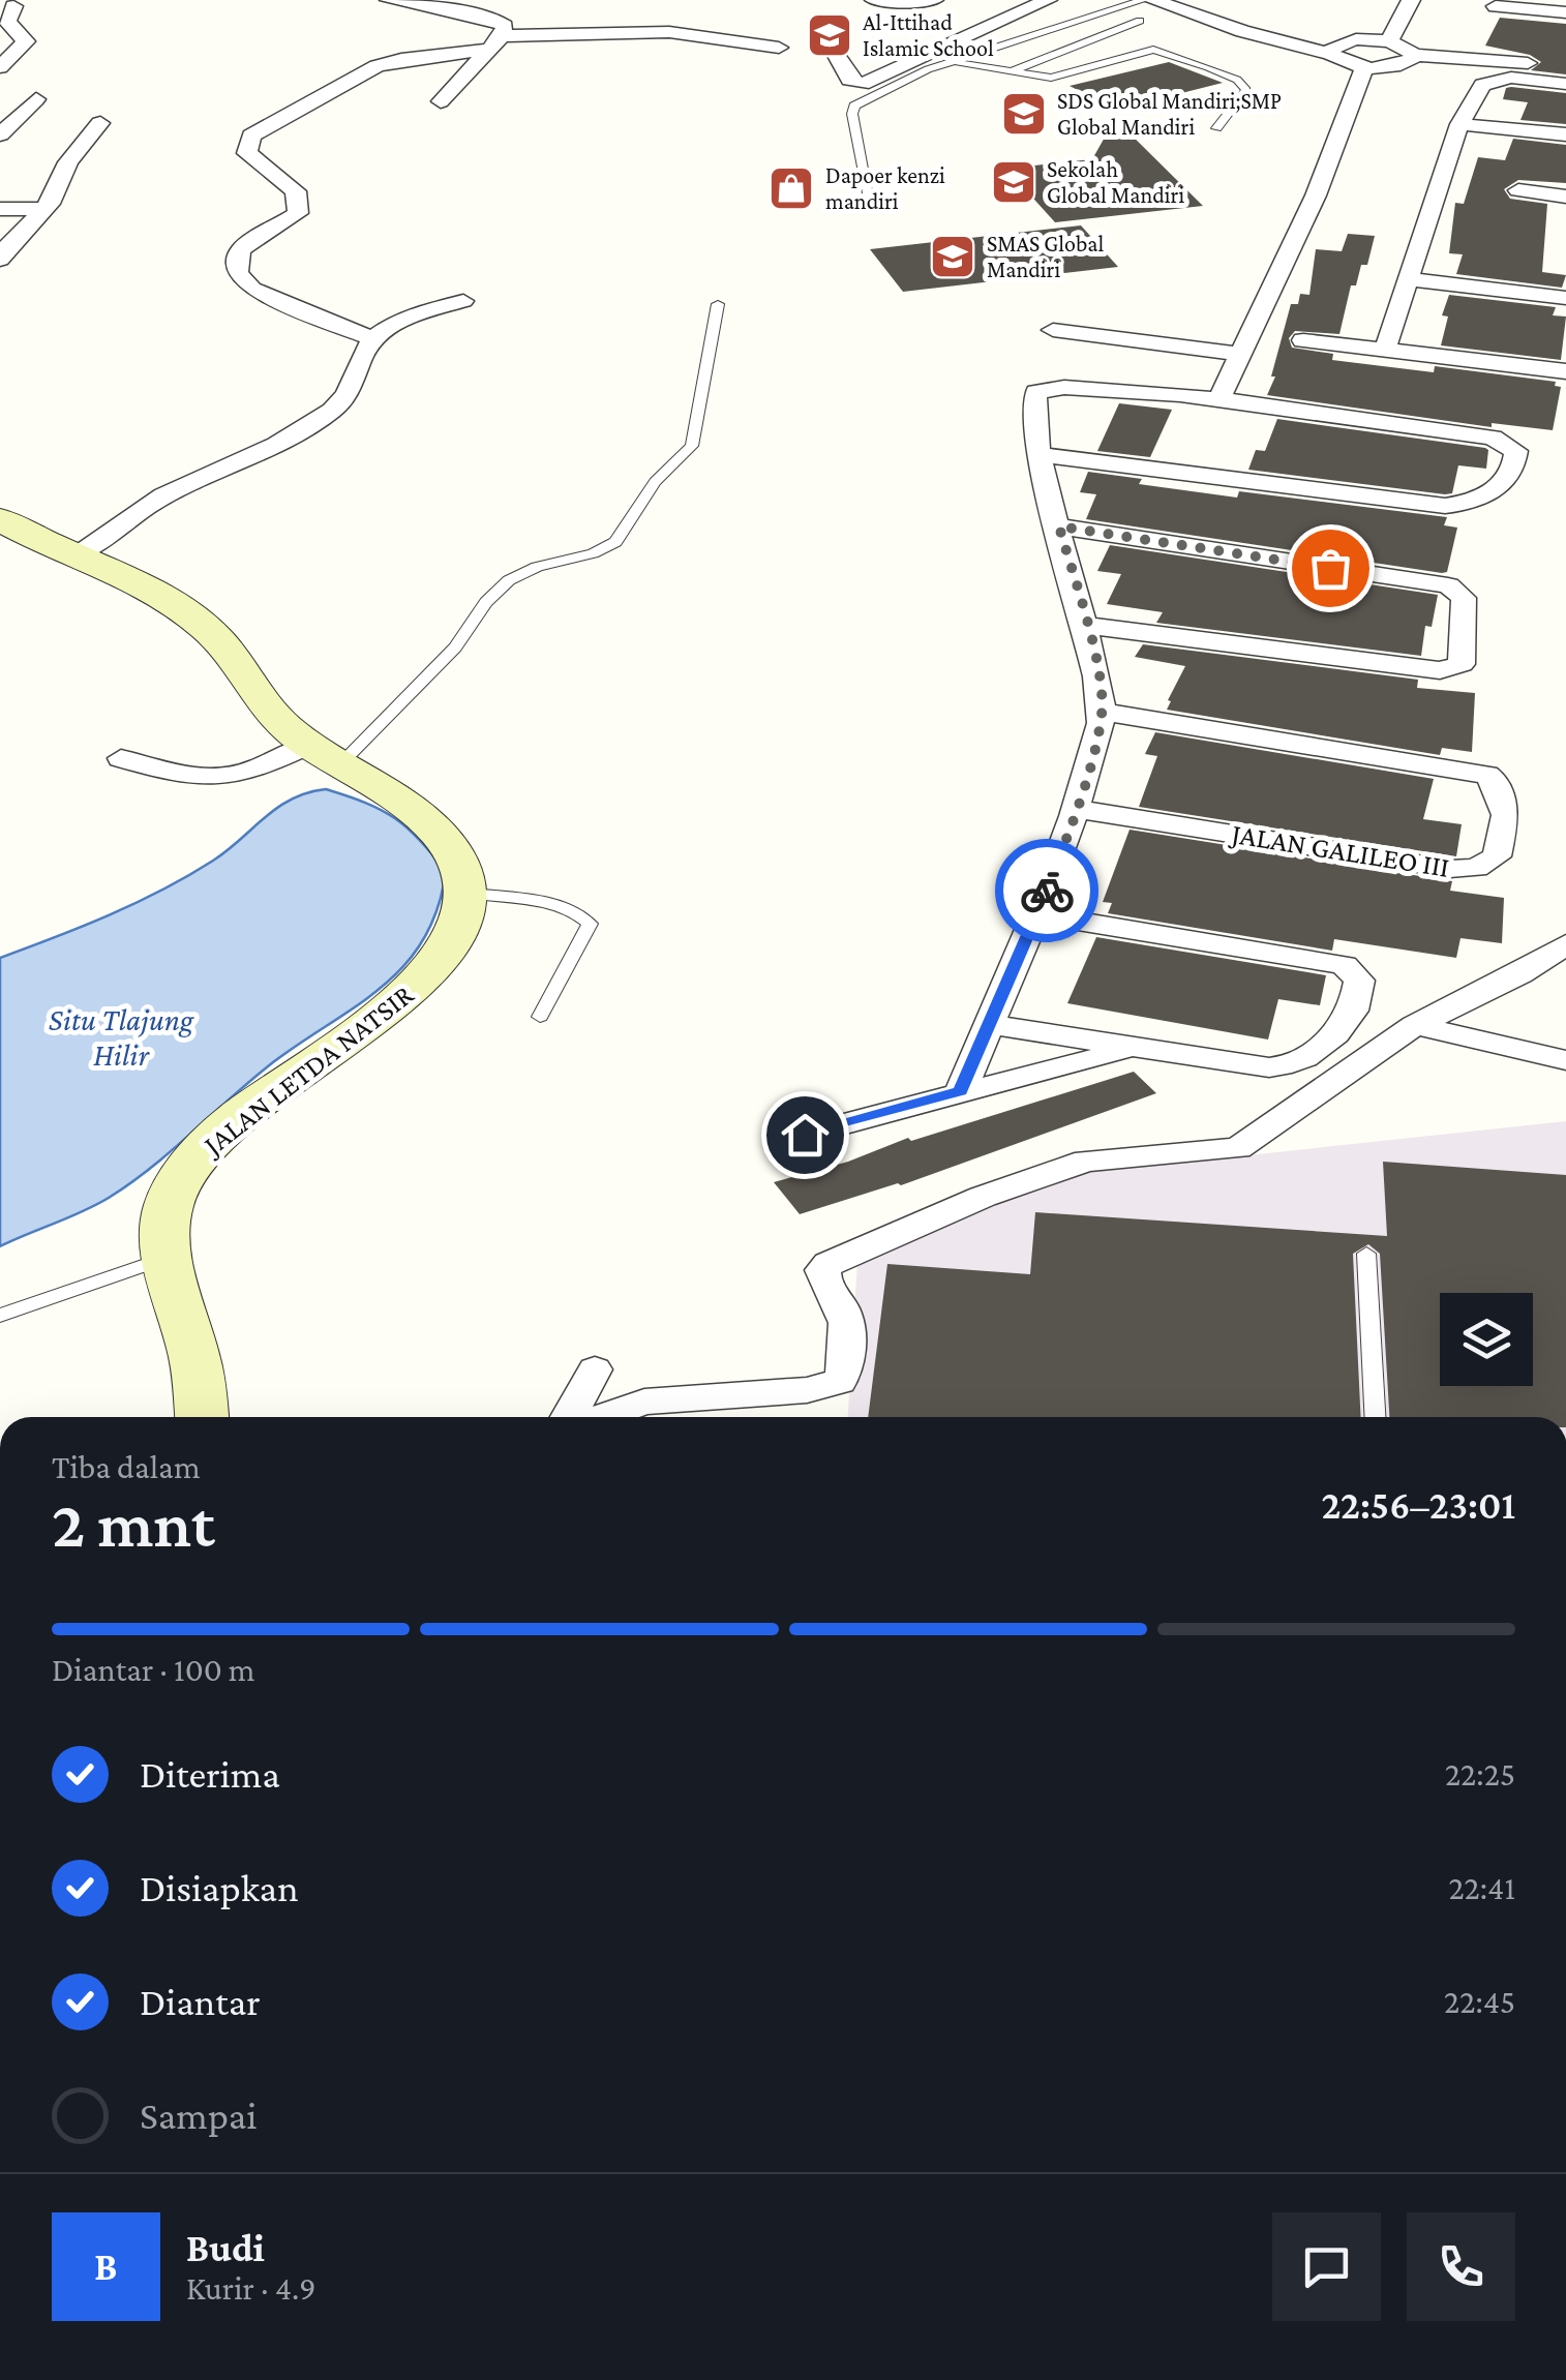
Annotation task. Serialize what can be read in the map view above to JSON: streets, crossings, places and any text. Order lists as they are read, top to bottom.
{
  "streets": {
    "street": ["JALAN GALILEO III", "JALAN LETDA NATSIR"]
  },
  "water": ["Situ Tlajung Hilir"],
  "places": {
    "school or university": [
      "Al-Ittihad Islamic School",
      "SDS Global Mandiri;SMP Global Mandiri",
      "Sekolah Global Mandiri",
      "SMAS Global Mandiri"
    ],
    "shop": ["Dapoer kenzi mandiri"]
  },
  "page": {
    "heading": ["2 mnt", "Tiba dalam", "22:56–23:01"],
    "panel": ["Budi", "Kurir · 4.9"],
    "bar": "Diantar · 100 m",
    "list": [
      ["Diterima", "22:25"],
      ["Disiapkan", "22:41"],
      ["Diantar", "22:45"],
      "Sampai"
    ],
    "round": "B"
  }
}
